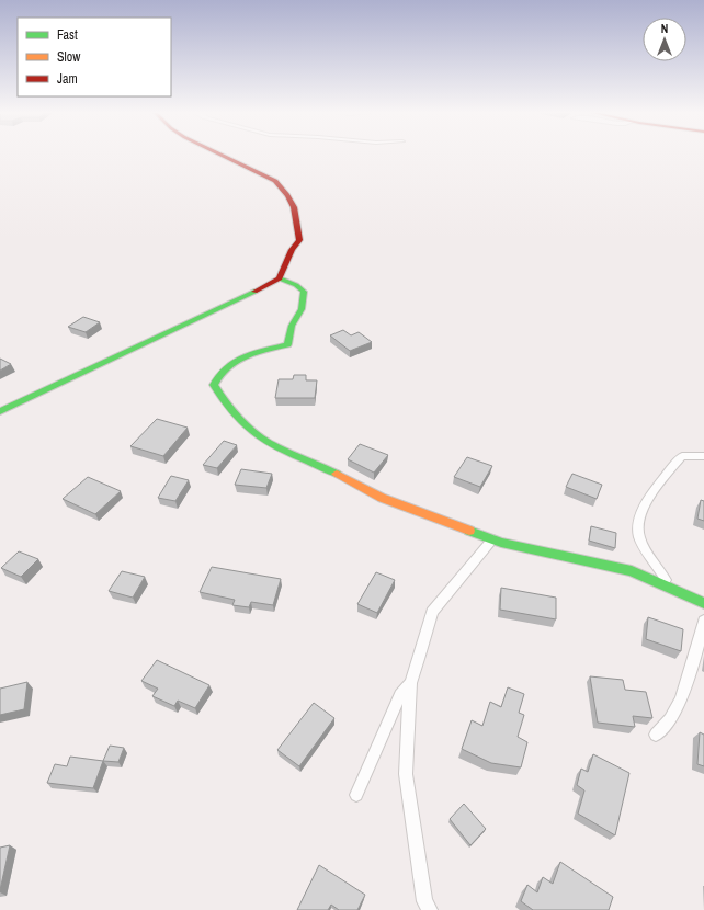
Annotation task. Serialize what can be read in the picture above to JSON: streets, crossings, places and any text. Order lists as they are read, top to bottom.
{
  "legend": ["Fast", "Slow", "Jam"],
  "north": "top"
}
